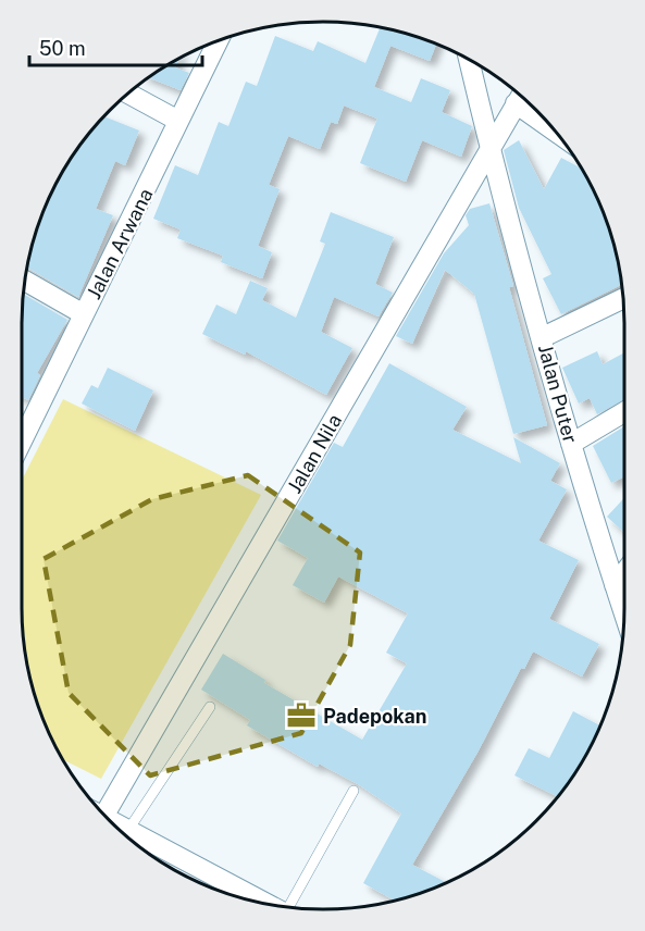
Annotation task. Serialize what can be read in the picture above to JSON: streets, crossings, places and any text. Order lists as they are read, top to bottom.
{
  "streets": {
    "street": ["Jalan Arwana", "Jalan Puter", "Jalan Nila"]
  },
  "crossings": [
    ["Jalan Puter", "Jalan Nila"]
  ],
  "places": {
    "office": ["Padepokan"]
  },
  "scale_bar": "50 m"
}
